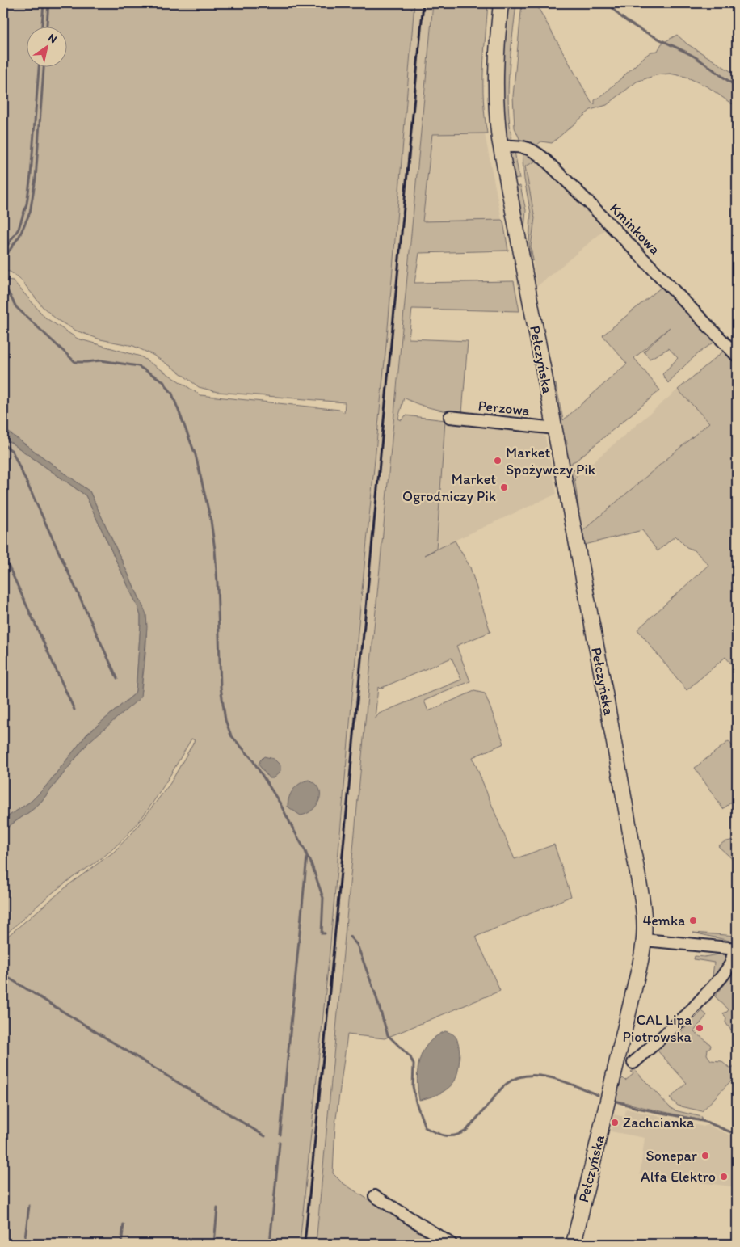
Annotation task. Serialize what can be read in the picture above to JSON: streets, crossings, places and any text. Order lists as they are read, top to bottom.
{
  "streets": {
    "main road": ["Pełczyńska"],
    "street": ["Kminkowa", "Perzowa"]
  },
  "crossings": [
    ["Kminkowa", "Pełczyńska"],
    ["Pełczyńska", "Perzowa"]
  ],
  "places": [
    "Market Spożywczy Pik",
    "Market Ogrodniczy Pik",
    "4emka",
    "CAL Lipa Piotrowska",
    "Zachcianka",
    "Sonepar",
    "Alfa Elektro"
  ],
  "north": "top right"
}
